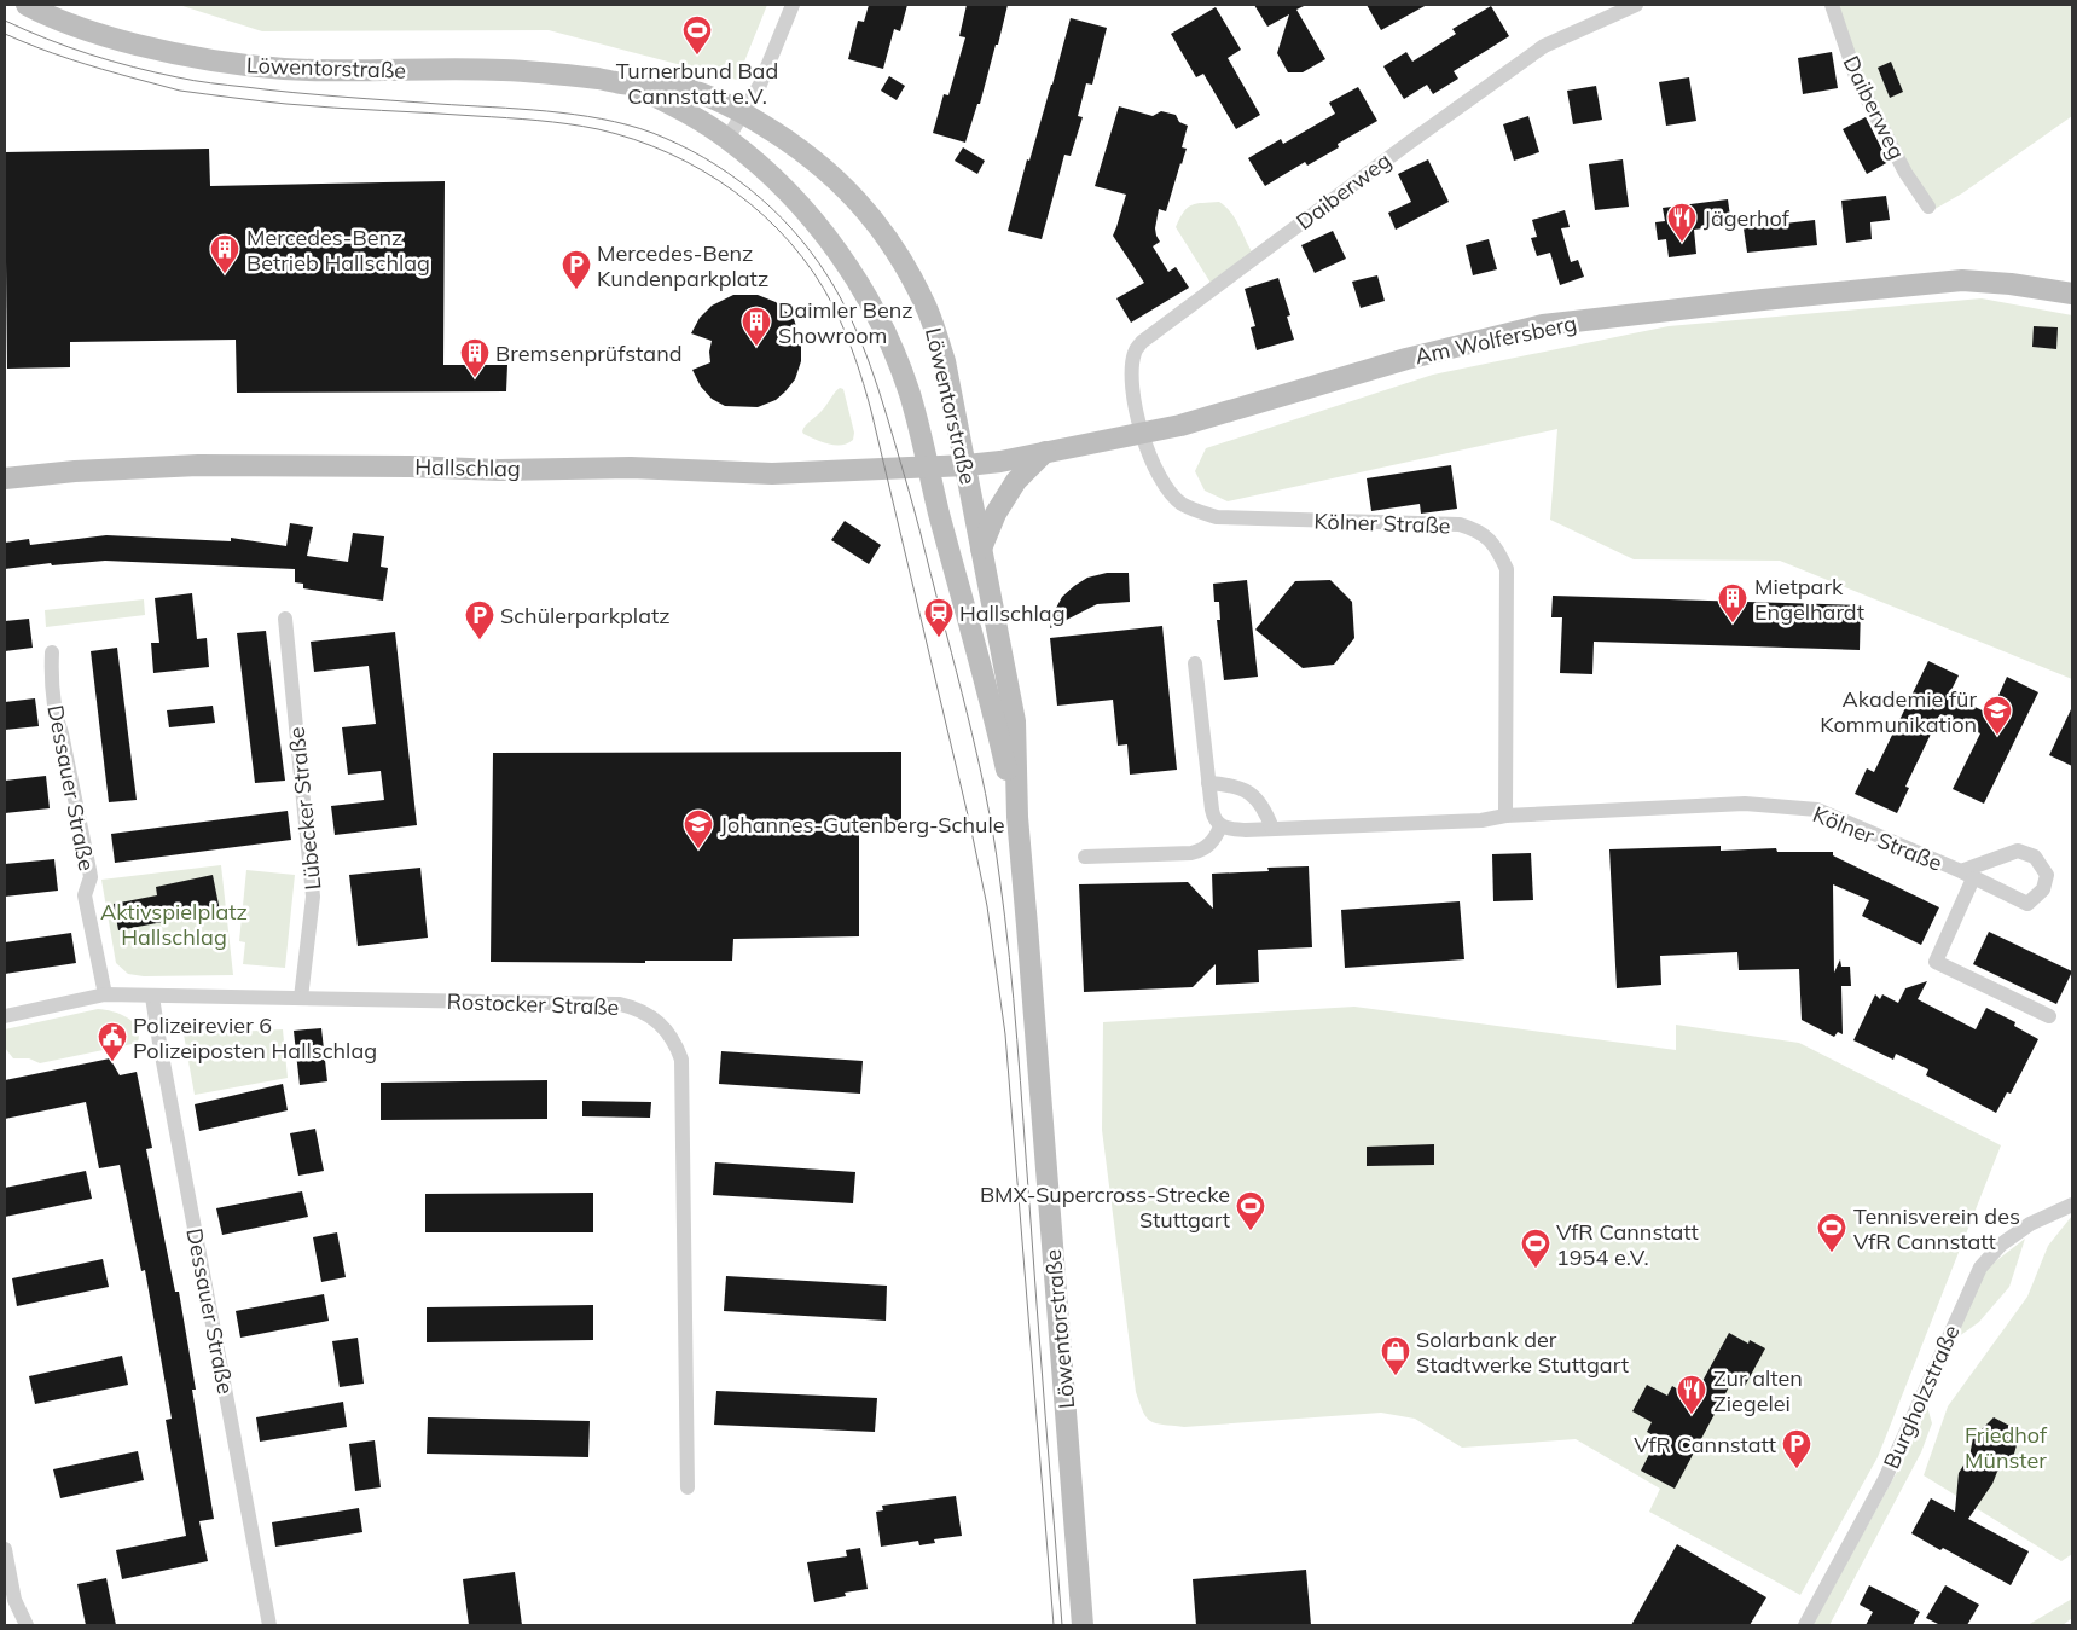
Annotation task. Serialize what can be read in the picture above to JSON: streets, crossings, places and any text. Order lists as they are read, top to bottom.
{
  "streets": {
    "main road": ["Löwentorstraße", "Am Wolfersberg", "Hallschlag"],
    "street": [
      "Daiberweg",
      "Kölner Straße",
      "Dessauer Straße",
      "Lübecker Straße",
      "Rostocker Straße",
      "Burgholzstraße"
    ]
  },
  "crossings": [
    ["Löwentorstraße", "Am Wolfersberg"],
    ["Löwentorstraße", "Hallschlag"],
    ["Daiberweg", "Am Wolfersberg"],
    ["Daiberweg", "Kölner Straße"],
    ["Am Wolfersberg", "Hallschlag"],
    ["Am Wolfersberg", "Kölner Straße"],
    ["Dessauer Straße", "Rostocker Straße"],
    ["Lübecker Straße", "Rostocker Straße"]
  ],
  "parks": ["Aktivspielplatz Hallschlag", "Friedhof Münster"],
  "places": {
    "sports": [
      "Turnerbund Bad Cannstatt e.V.",
      "BMX-Supercross-Strecke Stuttgart",
      "Tennisverein des VfR Cannstatt",
      "VfR Cannstatt 1954 e.V."
    ],
    "restaurant": ["Jägerhof", "Zur alten Ziegelei"],
    "building": [
      "Mercedes-Benz Betrieb Hallschlag",
      "Daimler Benz Showroom",
      "Bremsenprüfstand",
      "Mietpark Engelhardt"
    ],
    "parking": ["Mercedes-Benz Kundenparkplatz", "Schülerparkplatz", "VfR Cannstatt"],
    "station": ["Hallschlag"],
    "school or university": ["Akademie für Kommunikation", "Johannes-Gutenberg-Schule"],
    "public building": ["Polizeirevier 6 Polizeiposten Hallschlag"],
    "shop": ["Solarbank der Stadtwerke Stuttgart"]
  }
}
